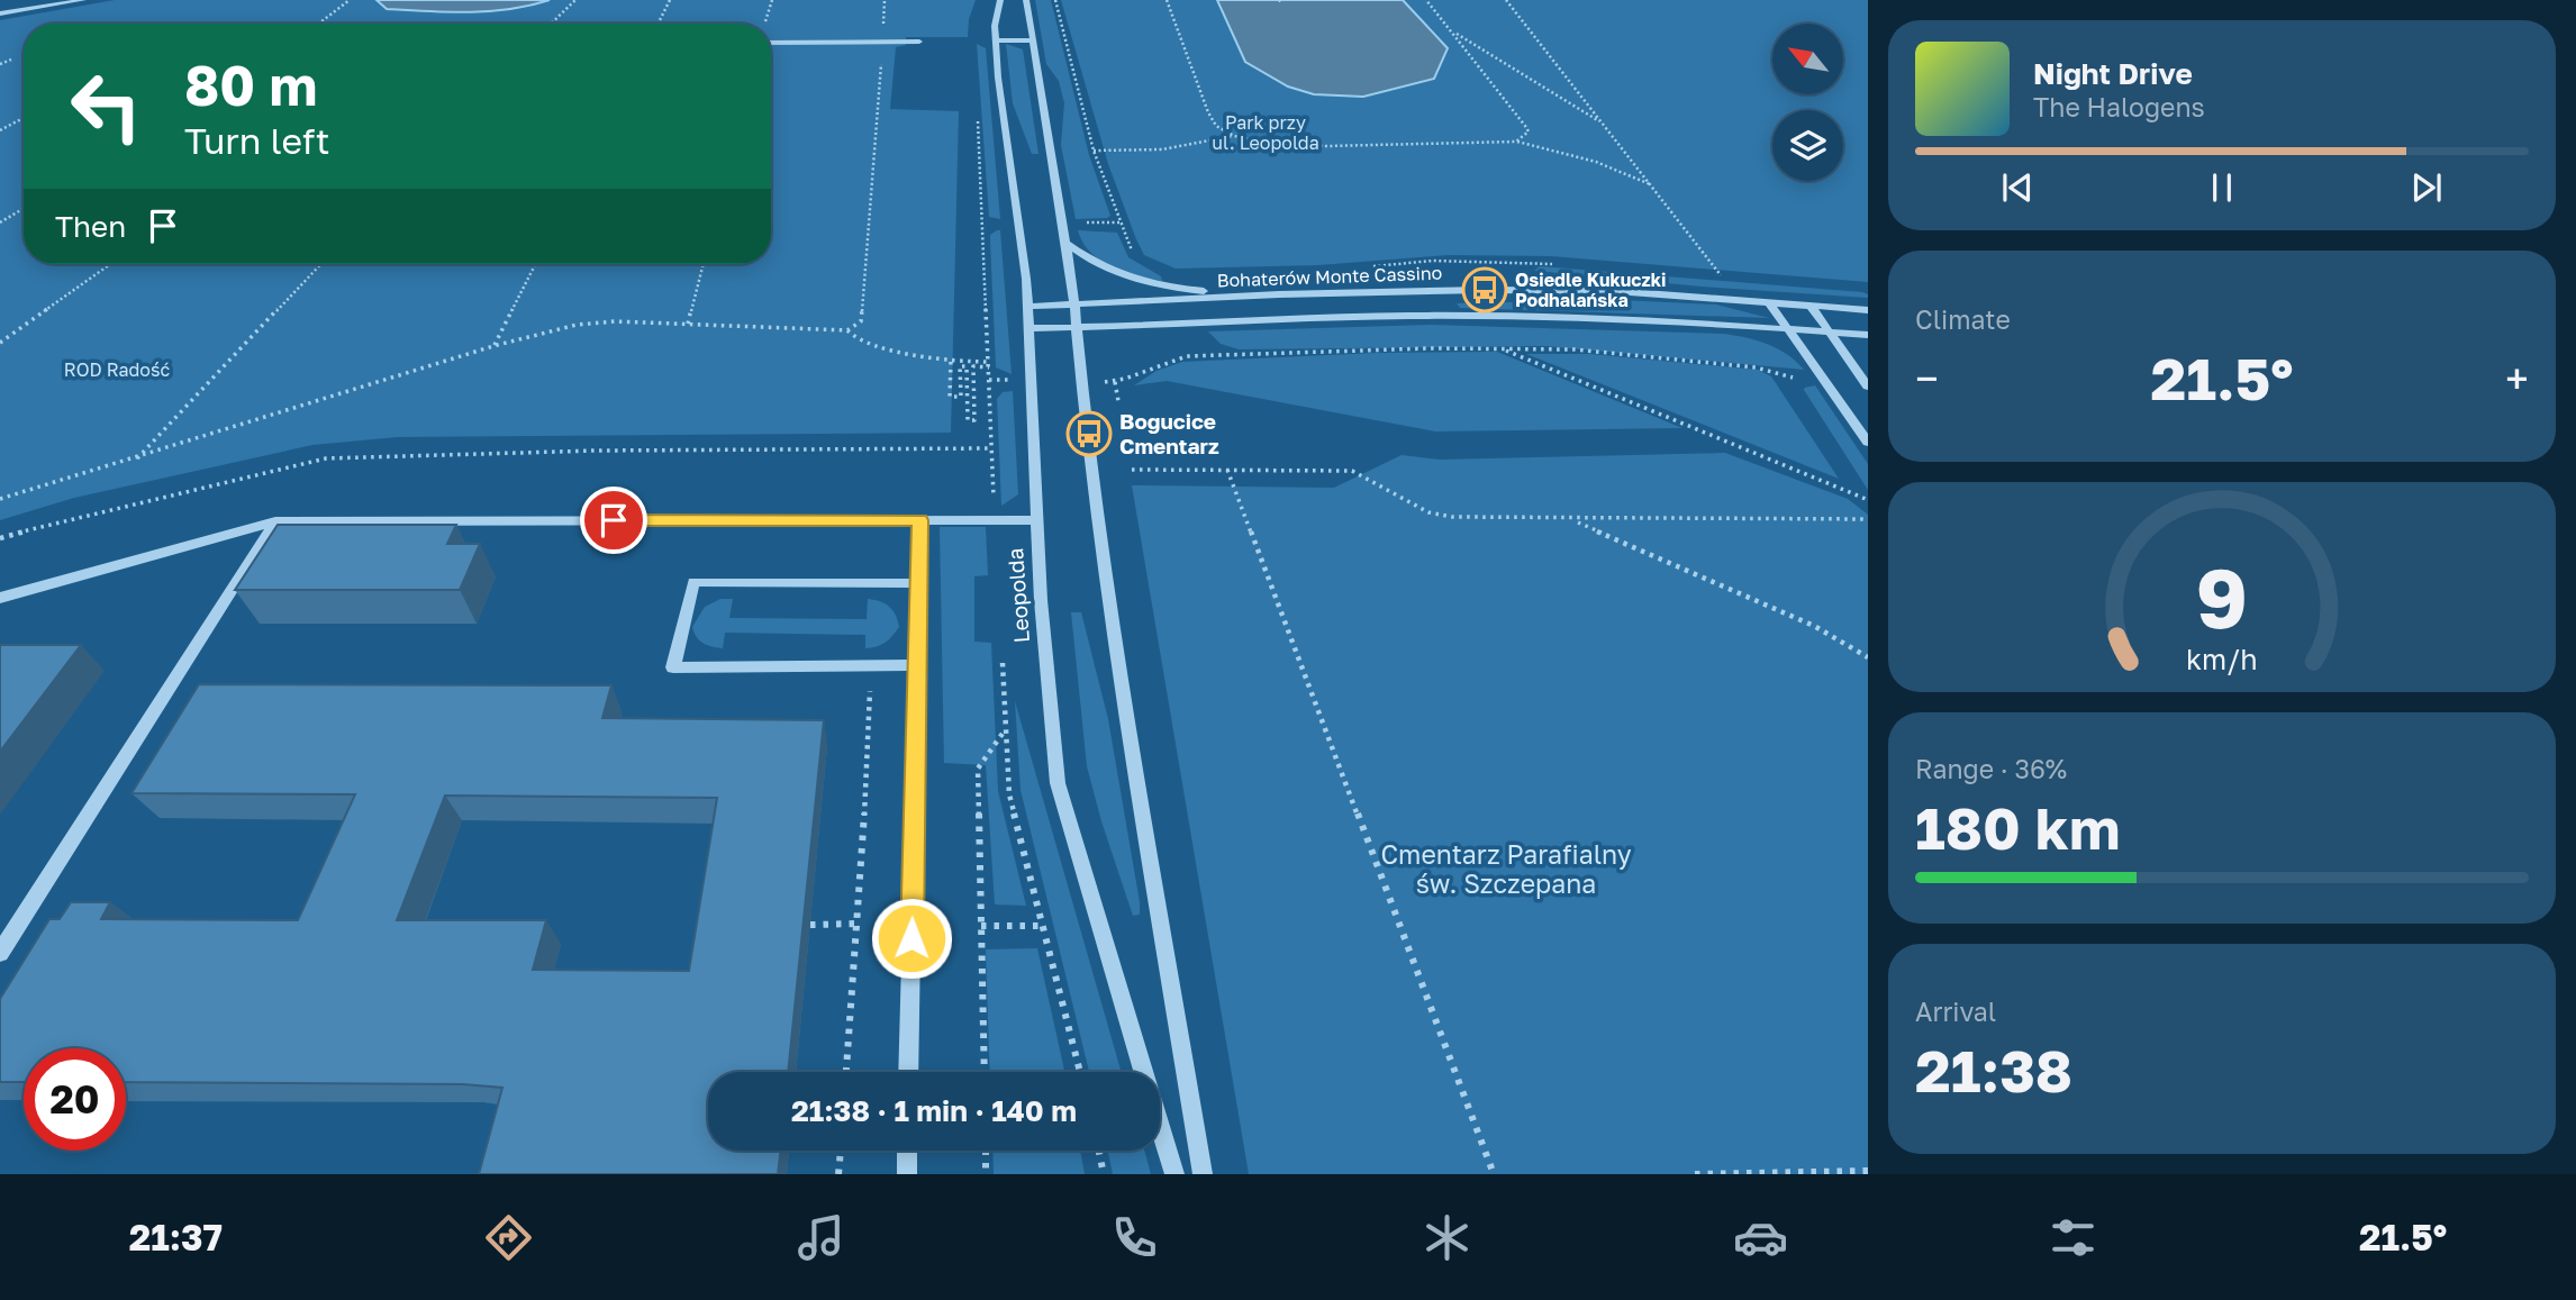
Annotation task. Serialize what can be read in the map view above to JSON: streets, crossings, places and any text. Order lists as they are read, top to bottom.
{
  "streets": {
    "street": ["Bohaterów Monte Cassino", "Leopolda"]
  },
  "crossings": [
    ["Bohaterów Monte Cassino", "Leopolda"]
  ],
  "parks": ["Park przy ul. Leopolda", "ROD Radość", "Cmentarz Parafialny św. Szczepana"],
  "places": {
    "bus stop": ["Osiedle Kukuczki Podhalańska", "Bogucice Cmentarz"]
  },
  "north": "top left",
  "page": {
    "turn": ["80 m", "Turn left"],
    "song": ["Night Drive", "The Halogens"],
    "then": "Then",
    "tile": [
      "Climate",
      ["Range · 36%", "180 km"],
      ["Arrival", "21:38"]
    ],
    "heat": ["−", "21.5°", "+"],
    "limit": "20",
    "trip": "21:38 · 1 min · 140 m",
    "tabs": ["21:37", "21.5°"],
    "gauge": ["9", "km/h"]
  }
}
